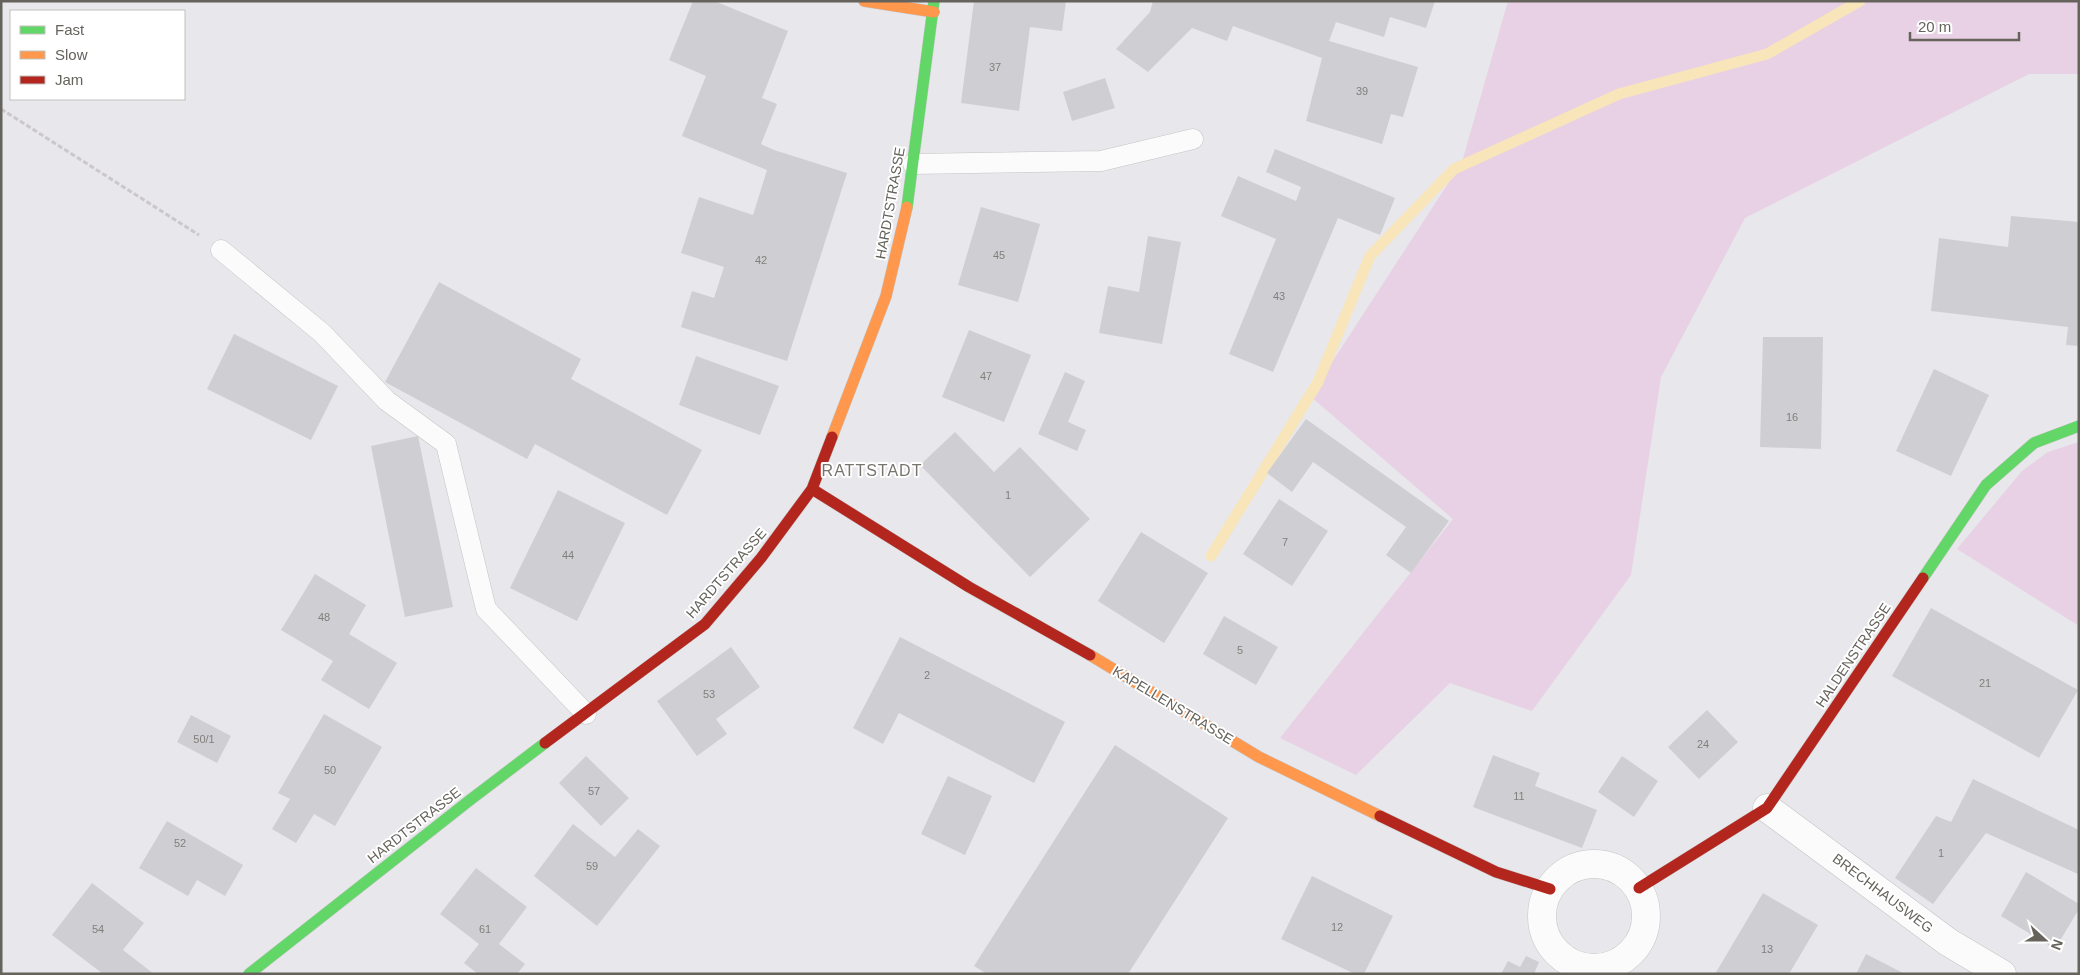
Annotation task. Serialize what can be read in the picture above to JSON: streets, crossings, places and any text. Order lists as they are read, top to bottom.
{
  "streets": {
    "street": [
      "HARDTSTRASSE",
      "HALDENSTRASSE",
      "KAPELLENSTRASSE",
      "BRECHHAUSWEG"
    ]
  },
  "crossings": [
    ["HARDTSTRASSE", "KAPELLENSTRASSE"],
    ["HALDENSTRASSE", "KAPELLENSTRASSE"],
    ["HALDENSTRASSE", "BRECHHAUSWEG"]
  ],
  "districts": ["RATTSTADT"],
  "house_numbers": [
    "37",
    "39",
    "45",
    "42",
    "43",
    "47",
    "16",
    "1",
    "7",
    "44",
    "48",
    "5",
    "2",
    "21",
    "53",
    "50/1",
    "24",
    "50",
    "57",
    "11",
    "52",
    "1",
    "59",
    "12",
    "54",
    "61",
    "13"
  ],
  "legend": ["Fast", "Slow", "Jam"],
  "scale_bar": "20 m",
  "north": "right"
}
